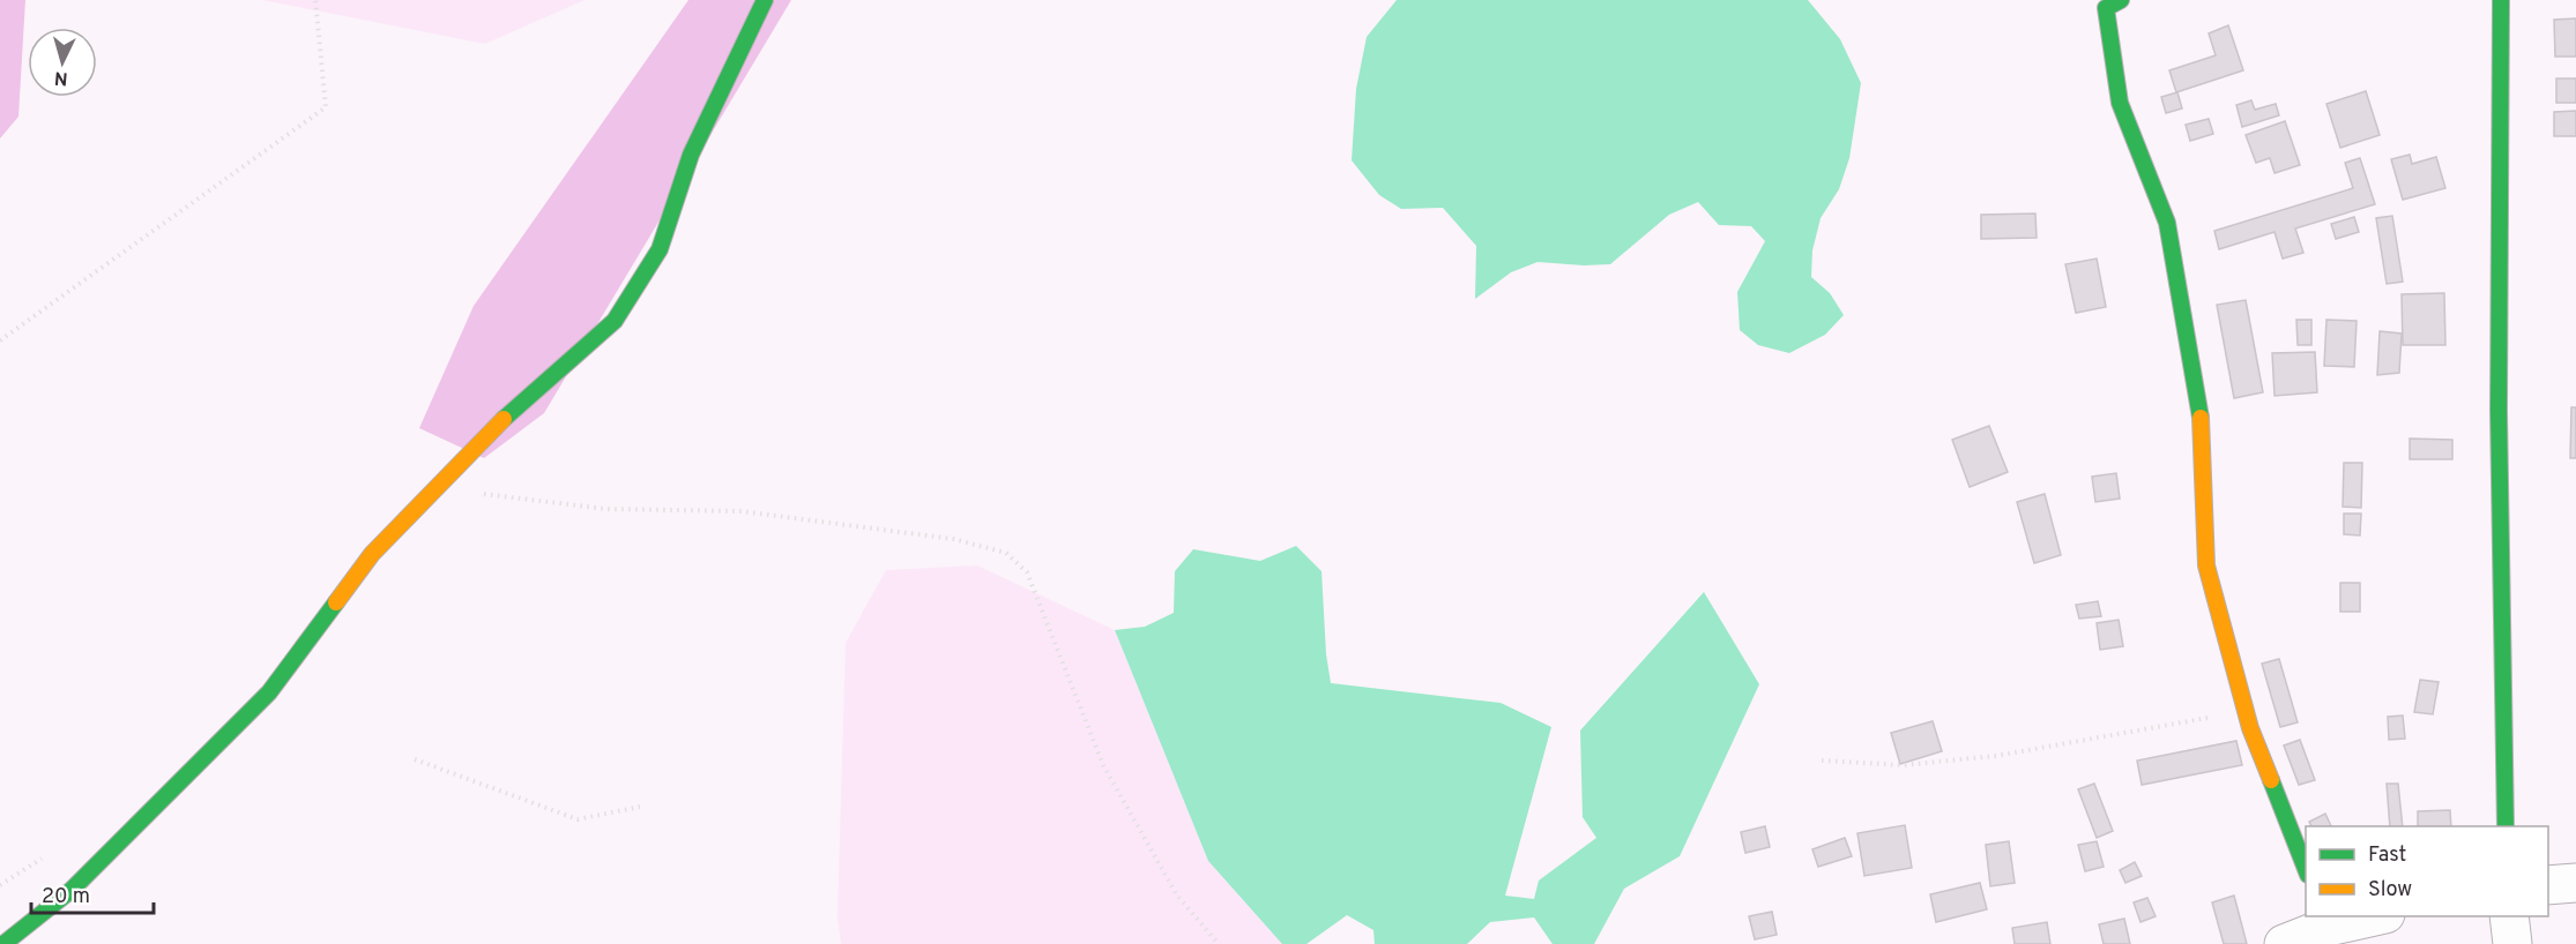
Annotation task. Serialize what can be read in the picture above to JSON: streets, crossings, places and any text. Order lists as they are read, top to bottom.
{
  "legend": ["Fast", "Slow"],
  "scale_bar": "20 m",
  "north": "bottom"
}
